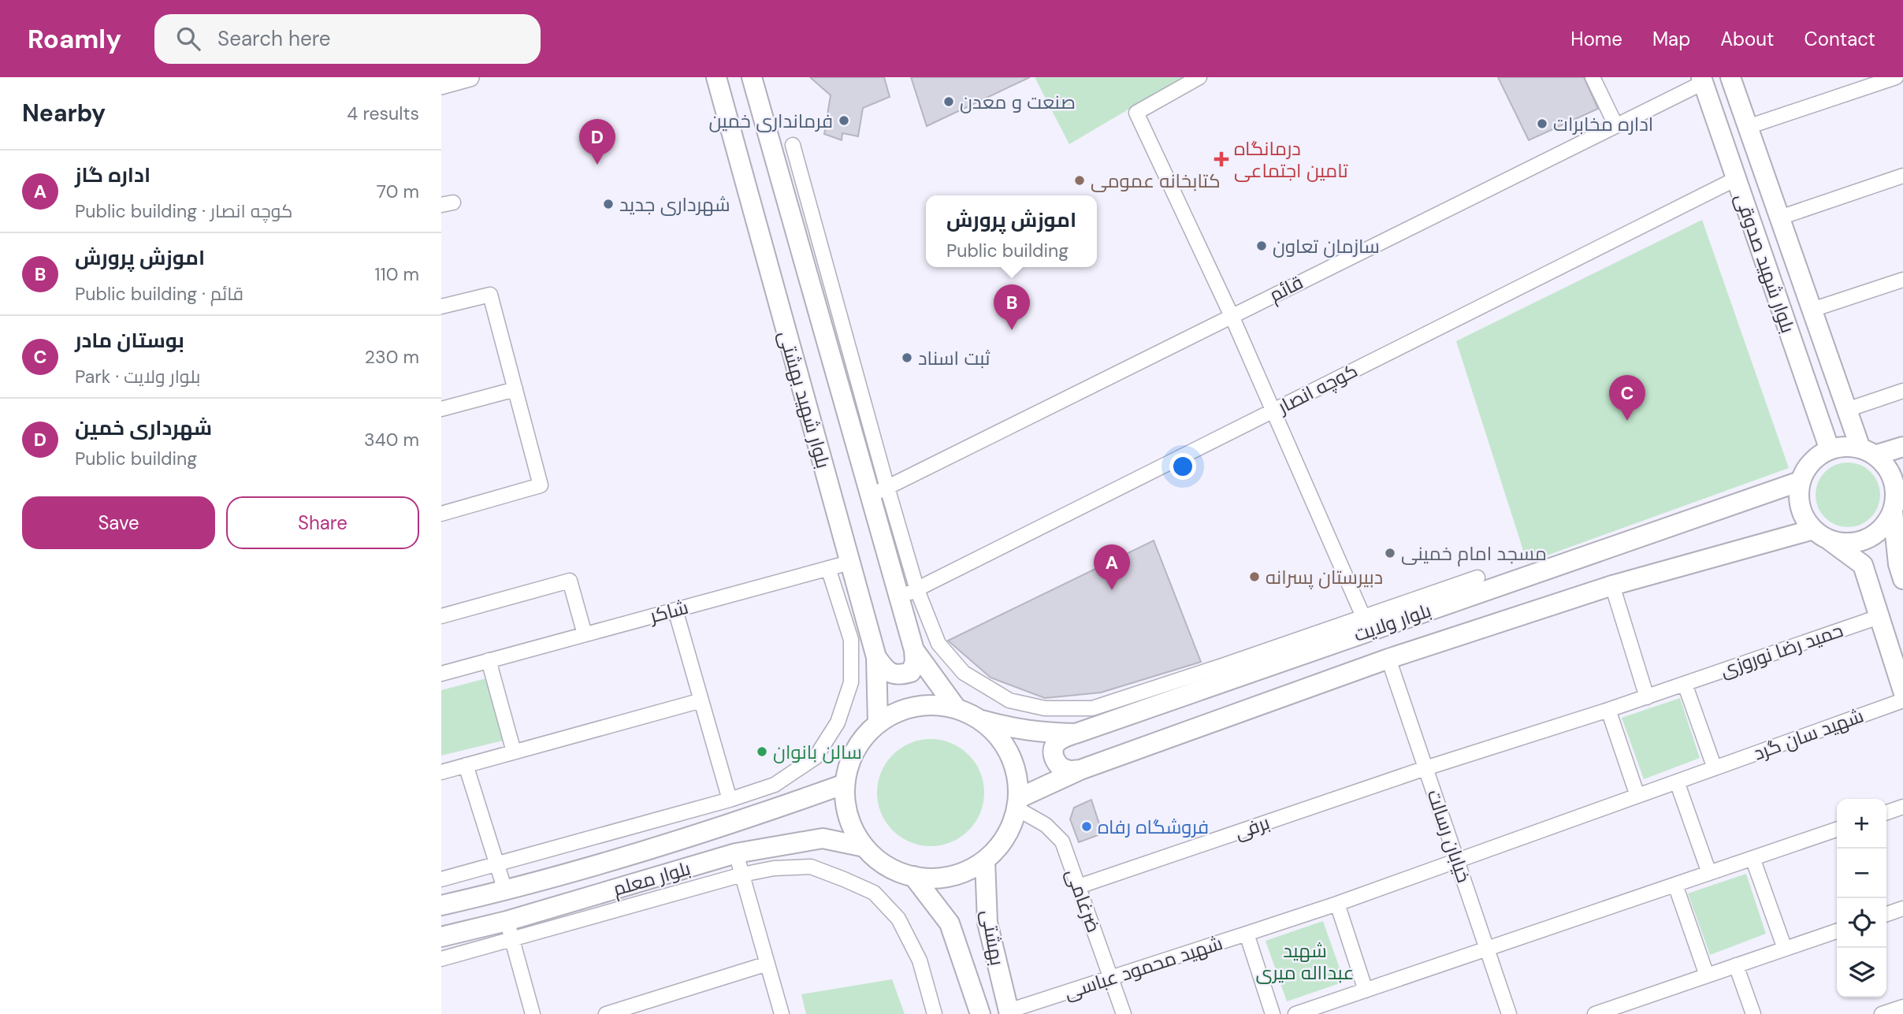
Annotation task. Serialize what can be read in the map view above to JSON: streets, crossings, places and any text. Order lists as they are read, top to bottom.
{
  "streets": {
    "main road": [
      "بلوار شهید صدوقی",
      "بلوار شهید بهشتی",
      "بلوار ولایت",
      "بلوار معلم",
      "بهشتی"
    ],
    "street": [
      "قائم",
      "کوچه انصار",
      "شاکر",
      "حمید رضا نوروزی",
      "شهید سان گرد",
      "برفی",
      "خیابان رسالت",
      "ضرغامی",
      "شهید محمود عباسی"
    ]
  },
  "crossings": [
    ["بلوار شهید صدوقی", "قائم"],
    ["بلوار شهید صدوقی", "کوچه انصار"],
    ["بلوار شهید صدوقی", "بلوار ولایت"],
    ["قائم", "بلوار شهید بهشتی"],
    ["کوچه انصار", "بلوار شهید بهشتی"],
    ["بلوار شهید بهشتی", "شاکر"],
    ["بلوار شهید بهشتی", "بلوار ولایت"],
    ["بلوار شهید بهشتی", "بلوار معلم"],
    ["بلوار شهید بهشتی", "ضرغامی"],
    ["بلوار شهید بهشتی", "بهشتی"],
    ["بلوار ولایت", "خیابان رسالت"],
    ["بلوار ولایت", "بلوار معلم"],
    ["بلوار ولایت", "ضرغامی"],
    ["بلوار ولایت", "بهشتی"],
    ["برفی", "خیابان رسالت"],
    ["برفی", "ضرغامی"],
    ["بلوار معلم", "ضرغامی"],
    ["بلوار معلم", "بهشتی"],
    ["ضرغامی", "بهشتی"],
    ["ضرغامی", "شهید محمود عباسی"],
    ["بهشتی", "شهید محمود عباسی"]
  ],
  "parks": ["شهید عبدااله میری"],
  "places": {
    "other": [
      "صنعت و معدن",
      "فرمانداری خمین",
      "اداره مخابرات",
      "کتابخانه عمومی",
      "شهرداری جدید",
      "سازمان تعاون",
      "ثبت اسناد",
      "مسجد امام خمینی",
      "دبیرستان پسرانه",
      "سالن بانوان",
      "فروشگاه رفاه"
    ],
    "health": ["درمانگاه تامین اجتماعی"]
  },
  "page": {
    "header": "Roamly",
    "search": "Search here",
    "nav": [
      "Home",
      "Map",
      "About",
      "Contact"
    ],
    "heading": ["Nearby", "4 results"],
    "pins": [
      "D",
      "B",
      "C",
      "A"
    ],
    "list": [
      {
        "mark": "A",
        "name": "اداره گاز",
        "note": "Public building · کوچه انصار",
        "value": "70 m"
      },
      {
        "mark": "B",
        "name": "اموزش پرورش",
        "note": "Public building · قائم",
        "value": "110 m"
      },
      {
        "mark": "C",
        "name": "بوستان مادر",
        "note": "Park · بلوار ولایت",
        "value": "230 m"
      },
      {
        "mark": "D",
        "name": "شهرداری خمین",
        "note": "Public building",
        "value": "340 m"
      }
    ],
    "popup": ["اموزش پرورش", "Public building"],
    "buttons": ["Save", "Share"],
    "map_buttons": ["+", "−"]
  }
}
